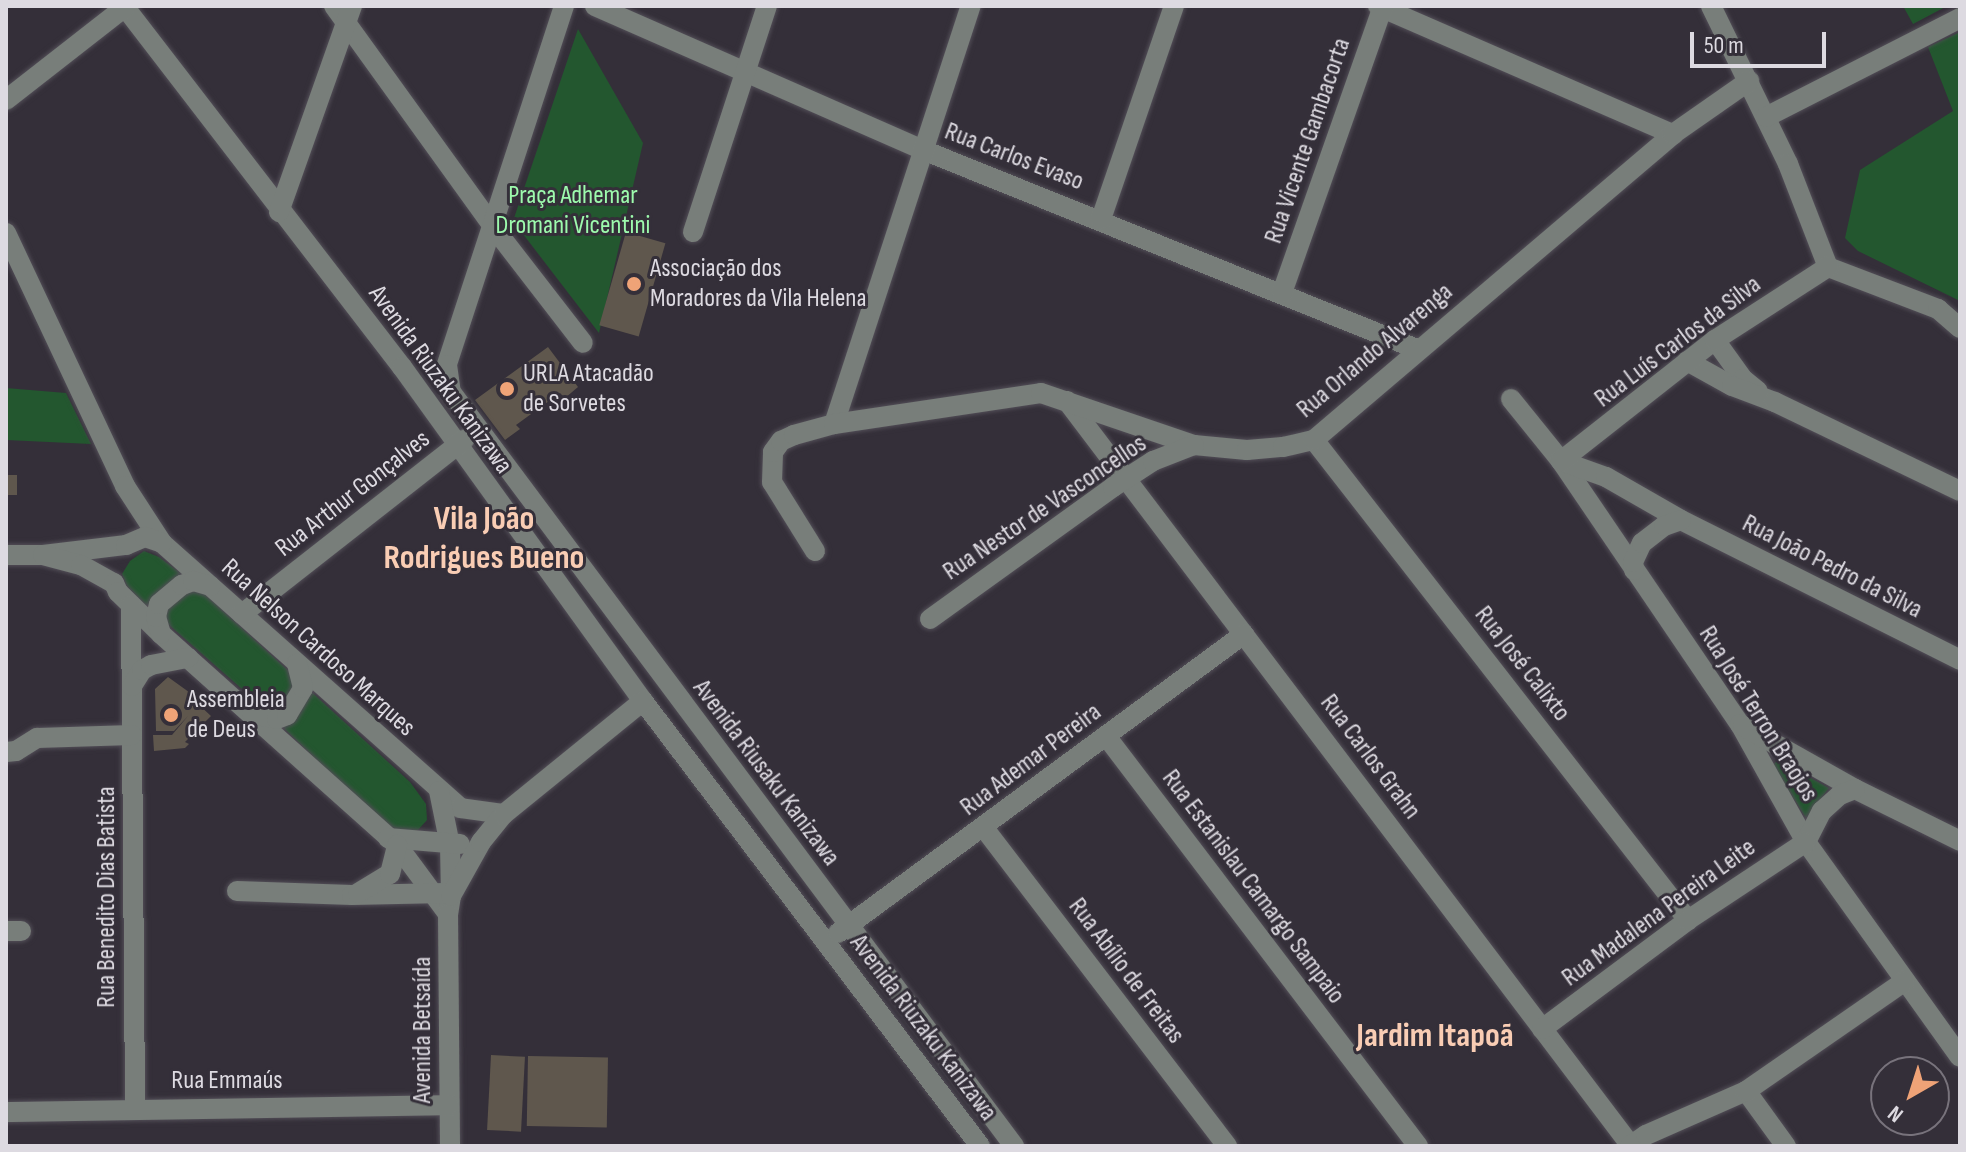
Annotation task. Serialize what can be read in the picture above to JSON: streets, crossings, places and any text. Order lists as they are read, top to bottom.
{
  "streets": {
    "street": [
      "Rua Vicente Gambacorta",
      "Rua Carlos Evaso",
      "Rua Luís Carlos da Silva",
      "Rua Orlando Alvarenga",
      "Avenida Riuzaku Kanizawa",
      "Rua Arthur Gonçalves",
      "Rua Nestor de Vasconcellos",
      "Rua João Pedro da Silva",
      "Rua Nelson Cardoso Marques",
      "Rua José Calixto",
      "Rua José Terron Braojos",
      "Rua Carlos Grahn",
      "Rua Ademar Pereira",
      "Avenida Riusaku Kanizawa",
      "Rua Estanislau Camargo Sampaio",
      "Rua Benedito Dias Batista",
      "Rua Madalena Pereira Leite",
      "Rua Abílio de Freitas",
      "Avenida Betsaída",
      "Rua Emmaús"
    ]
  },
  "crossings": [
    ["Rua Vicente Gambacorta", "Rua Carlos Evaso"],
    ["Rua Carlos Evaso", "Rua Orlando Alvarenga"],
    ["Rua Luís Carlos da Silva", "Rua João Pedro da Silva"],
    ["Rua Luís Carlos da Silva", "Rua José Terron Braojos"],
    ["Rua Orlando Alvarenga", "Rua Nestor de Vasconcellos"],
    ["Rua Orlando Alvarenga", "Rua José Calixto"],
    ["Rua Orlando Alvarenga", "Rua Carlos Grahn"],
    ["Avenida Riuzaku Kanizawa", "Rua Arthur Gonçalves"],
    ["Avenida Riuzaku Kanizawa", "Rua Ademar Pereira"],
    ["Avenida Riuzaku Kanizawa", "Avenida Riusaku Kanizawa"],
    ["Rua Arthur Gonçalves", "Rua Nelson Cardoso Marques"],
    ["Rua Arthur Gonçalves", "Avenida Riusaku Kanizawa"],
    ["Rua Nestor de Vasconcellos", "Rua Carlos Grahn"],
    ["Rua João Pedro da Silva", "Rua José Terron Braojos"],
    ["Rua José Calixto", "Rua Madalena Pereira Leite"],
    ["Rua José Terron Braojos", "Rua Madalena Pereira Leite"],
    ["Rua Carlos Grahn", "Rua Ademar Pereira"],
    ["Rua Carlos Grahn", "Rua Madalena Pereira Leite"],
    ["Rua Ademar Pereira", "Avenida Riusaku Kanizawa"],
    ["Rua Ademar Pereira", "Rua Estanislau Camargo Sampaio"],
    ["Rua Ademar Pereira", "Rua Abílio de Freitas"],
    ["Rua Benedito Dias Batista", "Rua Emmaús"],
    ["Avenida Betsaída", "Rua Emmaús"]
  ],
  "districts": ["Vila João Rodrigues Bueno", "Jardim Itapoã"],
  "parks": ["Praça Adhemar Dromani Vicentini"],
  "places": ["Associação dos Moradores da Vila Helena", "URLA Atacadão de Sorvetes", "Assembleia de Deus"],
  "scale_bar": "50 m",
  "north": "bottom left"
}
